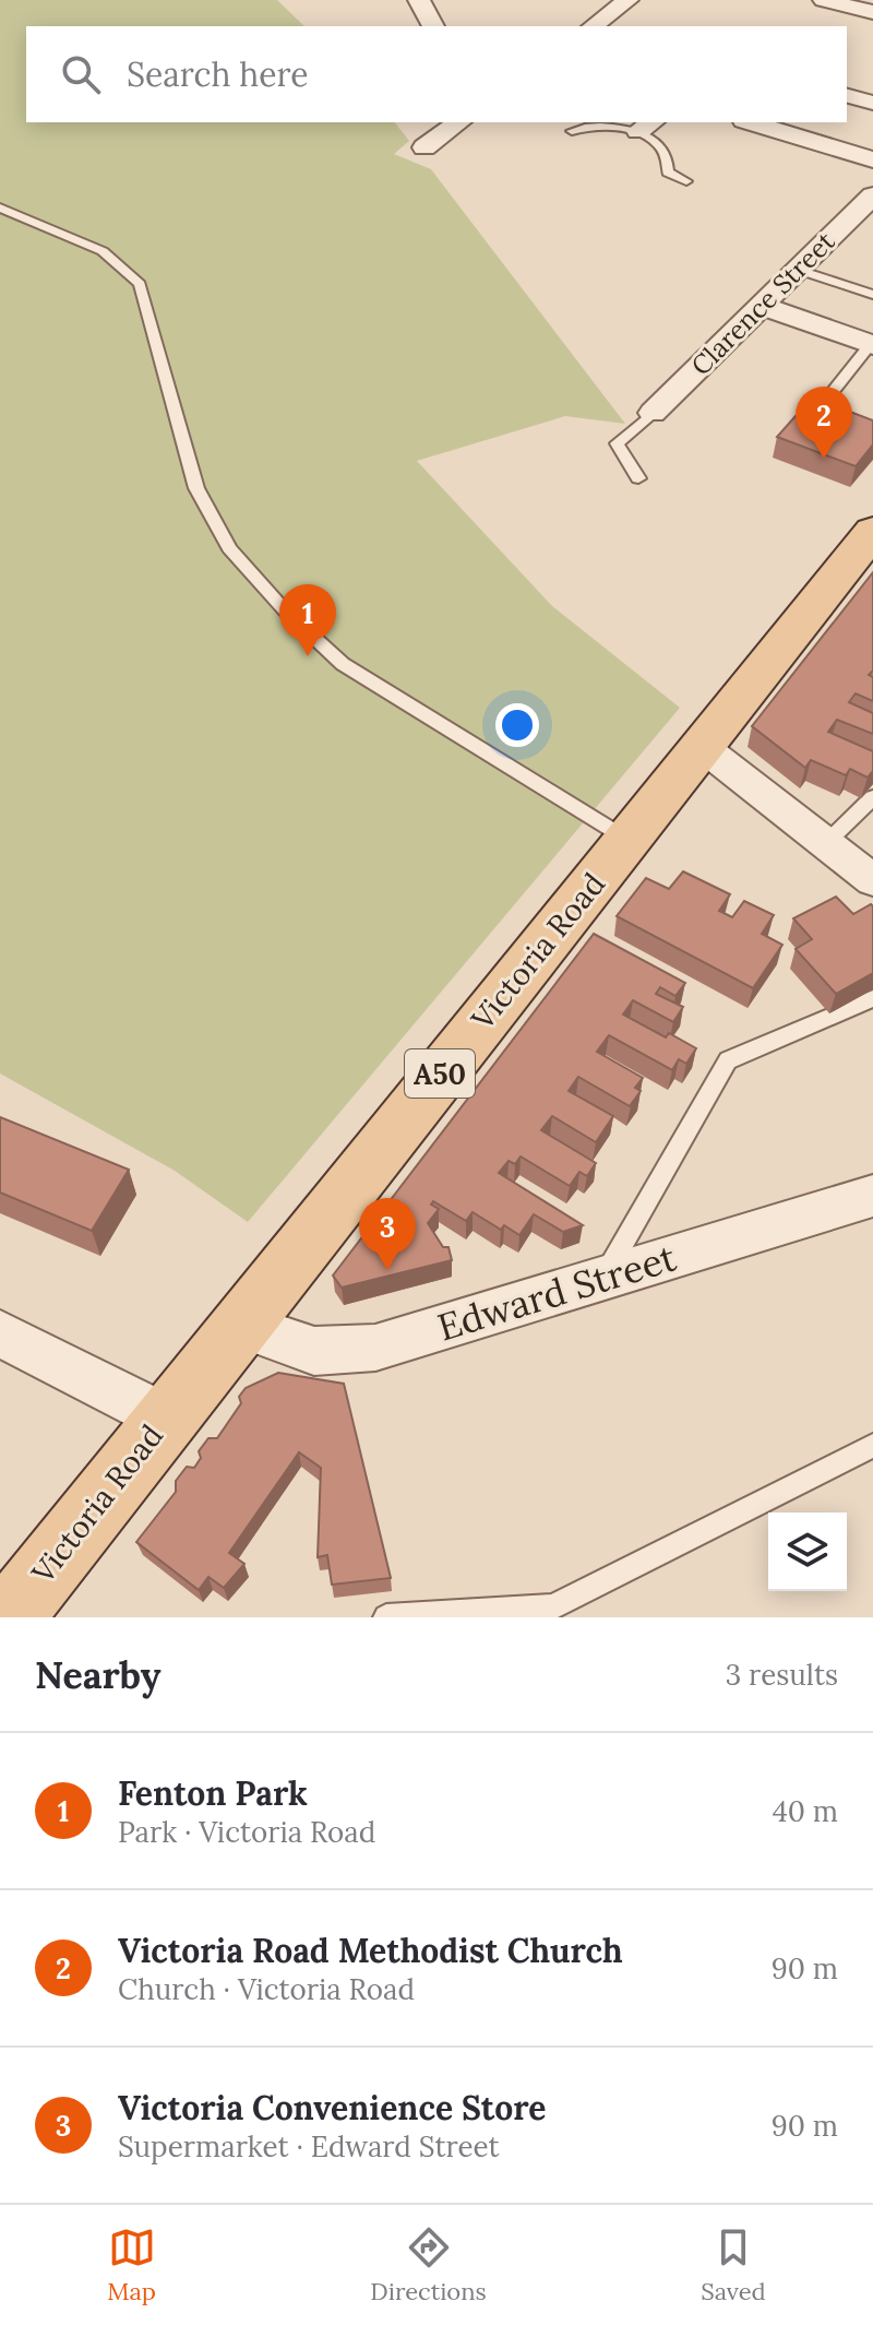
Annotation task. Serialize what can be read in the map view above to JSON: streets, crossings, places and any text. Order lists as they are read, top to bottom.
{
  "streets": {
    "main road": ["Victoria Road", "A50"],
    "street": ["Clarence Street", "Edward Street"]
  },
  "crossings": [
    ["Victoria Road", "Edward Street"]
  ],
  "page": {
    "search": "Search here",
    "pins": ["2", "1", "3"],
    "heading": ["Nearby", "3 results"],
    "list": [
      {
        "mark": "1",
        "name": "Fenton Park",
        "note": "Park · Victoria Road",
        "value": "40 m"
      },
      {
        "mark": "2",
        "name": "Victoria Road Methodist Church",
        "note": "Church · Victoria Road",
        "value": "90 m"
      },
      {
        "mark": "3",
        "name": "Victoria Convenience Store",
        "note": "Supermarket · Edward Street",
        "value": "90 m"
      }
    ],
    "nav": ["Map", "Directions", "Saved"]
  }
}
